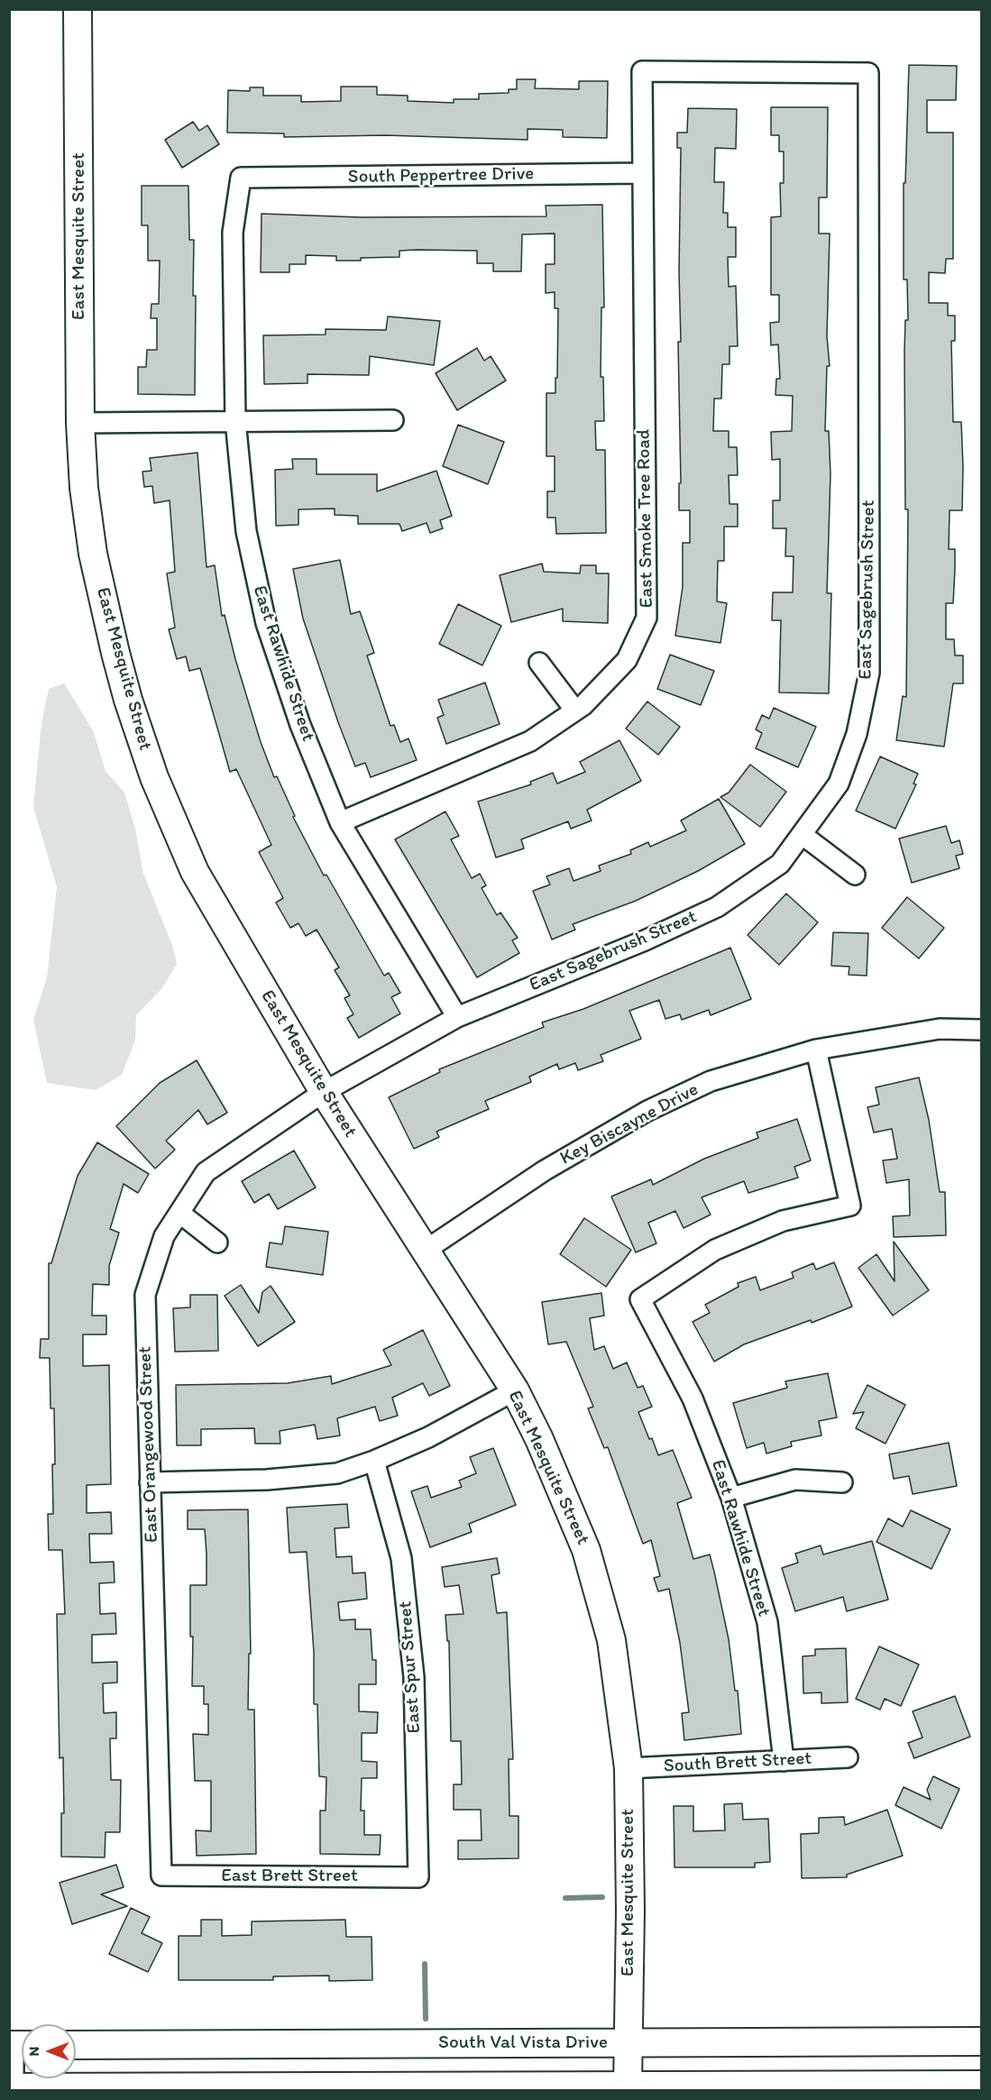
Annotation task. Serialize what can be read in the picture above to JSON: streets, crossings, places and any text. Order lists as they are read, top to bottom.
{
  "streets": {
    "street": [
      "South Peppertree Drive",
      "East Mesquite Street",
      "East Smoke Tree Road",
      "East Sagebrush Street",
      "East Rawhide Street",
      "Key Biscayne Drive",
      "East Orangewood Street",
      "East Spur Street",
      "South Brett Street",
      "East Brett Street",
      "South Val Vista Drive"
    ]
  },
  "crossings": [
    ["South Peppertree Drive", "East Smoke Tree Road"],
    ["South Peppertree Drive", "East Rawhide Street"],
    ["East Mesquite Street", "East Sagebrush Street"],
    ["East Mesquite Street", "Key Biscayne Drive"],
    ["East Mesquite Street", "East Orangewood Street"],
    ["East Mesquite Street", "South Brett Street"],
    ["East Mesquite Street", "South Val Vista Drive"],
    ["East Smoke Tree Road", "East Sagebrush Street"],
    ["East Smoke Tree Road", "East Rawhide Street"],
    ["East Sagebrush Street", "East Rawhide Street"],
    ["East Sagebrush Street", "East Orangewood Street"],
    ["East Rawhide Street", "Key Biscayne Drive"],
    ["East Rawhide Street", "South Brett Street"],
    ["East Orangewood Street", "East Brett Street"],
    ["East Spur Street", "East Brett Street"]
  ],
  "north": "left"
}
